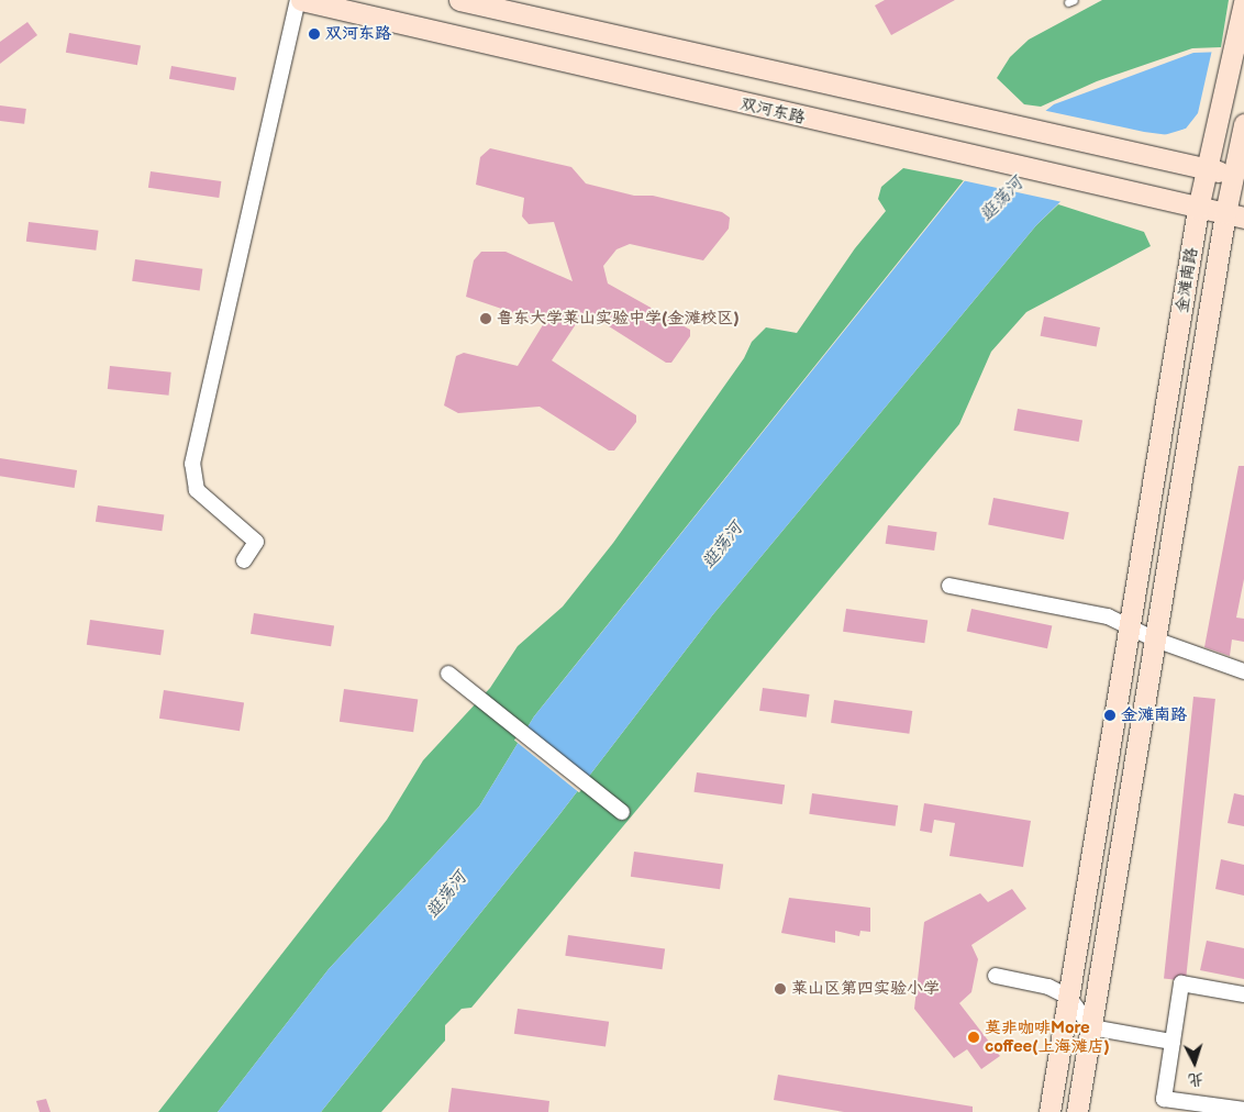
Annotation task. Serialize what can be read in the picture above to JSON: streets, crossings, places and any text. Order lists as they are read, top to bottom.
{
  "streets": {
    "street": ["双河东路", "金滩南路"]
  },
  "crossings": [
    ["双河东路", "金滩南路"]
  ],
  "water": ["逛荡河"],
  "places": [
    "双河东路",
    "鲁东大学莱山实验中学(金滩校区)",
    "金滩南路",
    "莱山区第四实验小学",
    "莫非咖啡More coffee(上海滩店)"
  ],
  "north": "bottom"
}
